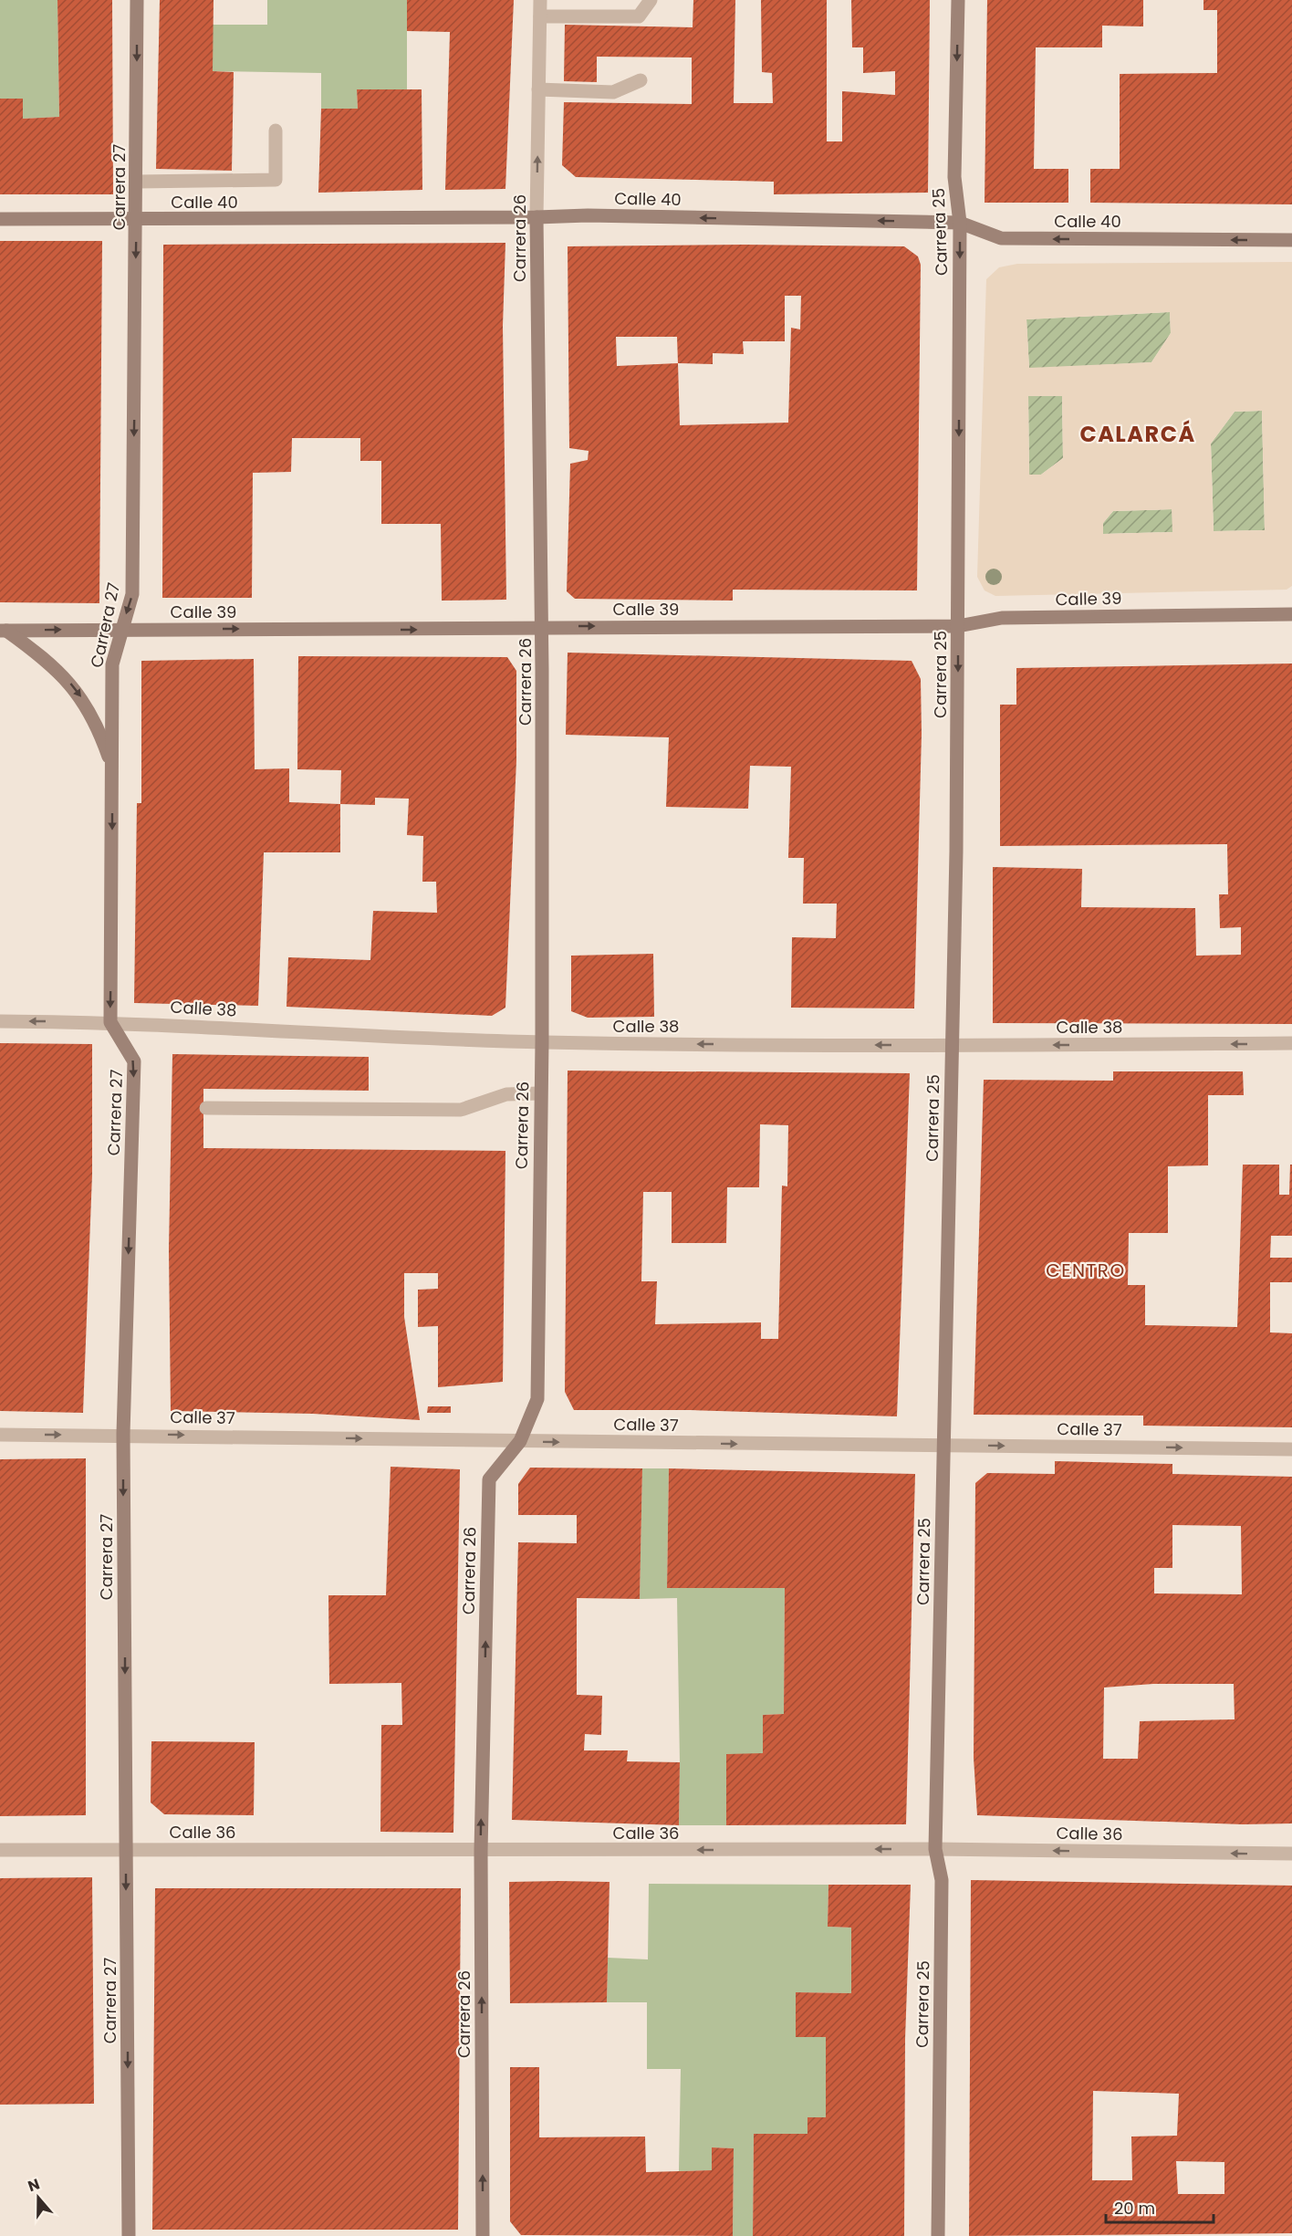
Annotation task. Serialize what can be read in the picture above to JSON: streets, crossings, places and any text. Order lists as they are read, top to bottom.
{
  "streets": {
    "main road": [
      "Carrera 27",
      "Calle 40",
      "Carrera 25",
      "Carrera 26",
      "Calle 39"
    ],
    "street": ["Calle 38", "Calle 37", "Calle 36"]
  },
  "crossings": [
    ["Carrera 27", "Calle 40"],
    ["Carrera 27", "Calle 39"],
    ["Carrera 27", "Calle 38"],
    ["Carrera 27", "Calle 37"],
    ["Carrera 27", "Calle 36"],
    ["Calle 40", "Carrera 25"],
    ["Calle 40", "Carrera 26"],
    ["Carrera 25", "Calle 39"],
    ["Carrera 25", "Calle 38"],
    ["Carrera 25", "Calle 37"],
    ["Carrera 25", "Calle 36"],
    ["Carrera 26", "Calle 39"],
    ["Carrera 26", "Calle 38"],
    ["Carrera 26", "Calle 37"],
    ["Carrera 26", "Calle 36"]
  ],
  "one_way": [
    "Carrera 27",
    "Calle 40",
    "Carrera 25",
    "Carrera 26",
    "Calle 39",
    "Calle 38",
    "Calle 37",
    "Calle 36"
  ],
  "districts": ["CALARCÁ", "CENTRO"],
  "scale_bar": "20 m",
  "north": "top"
}
